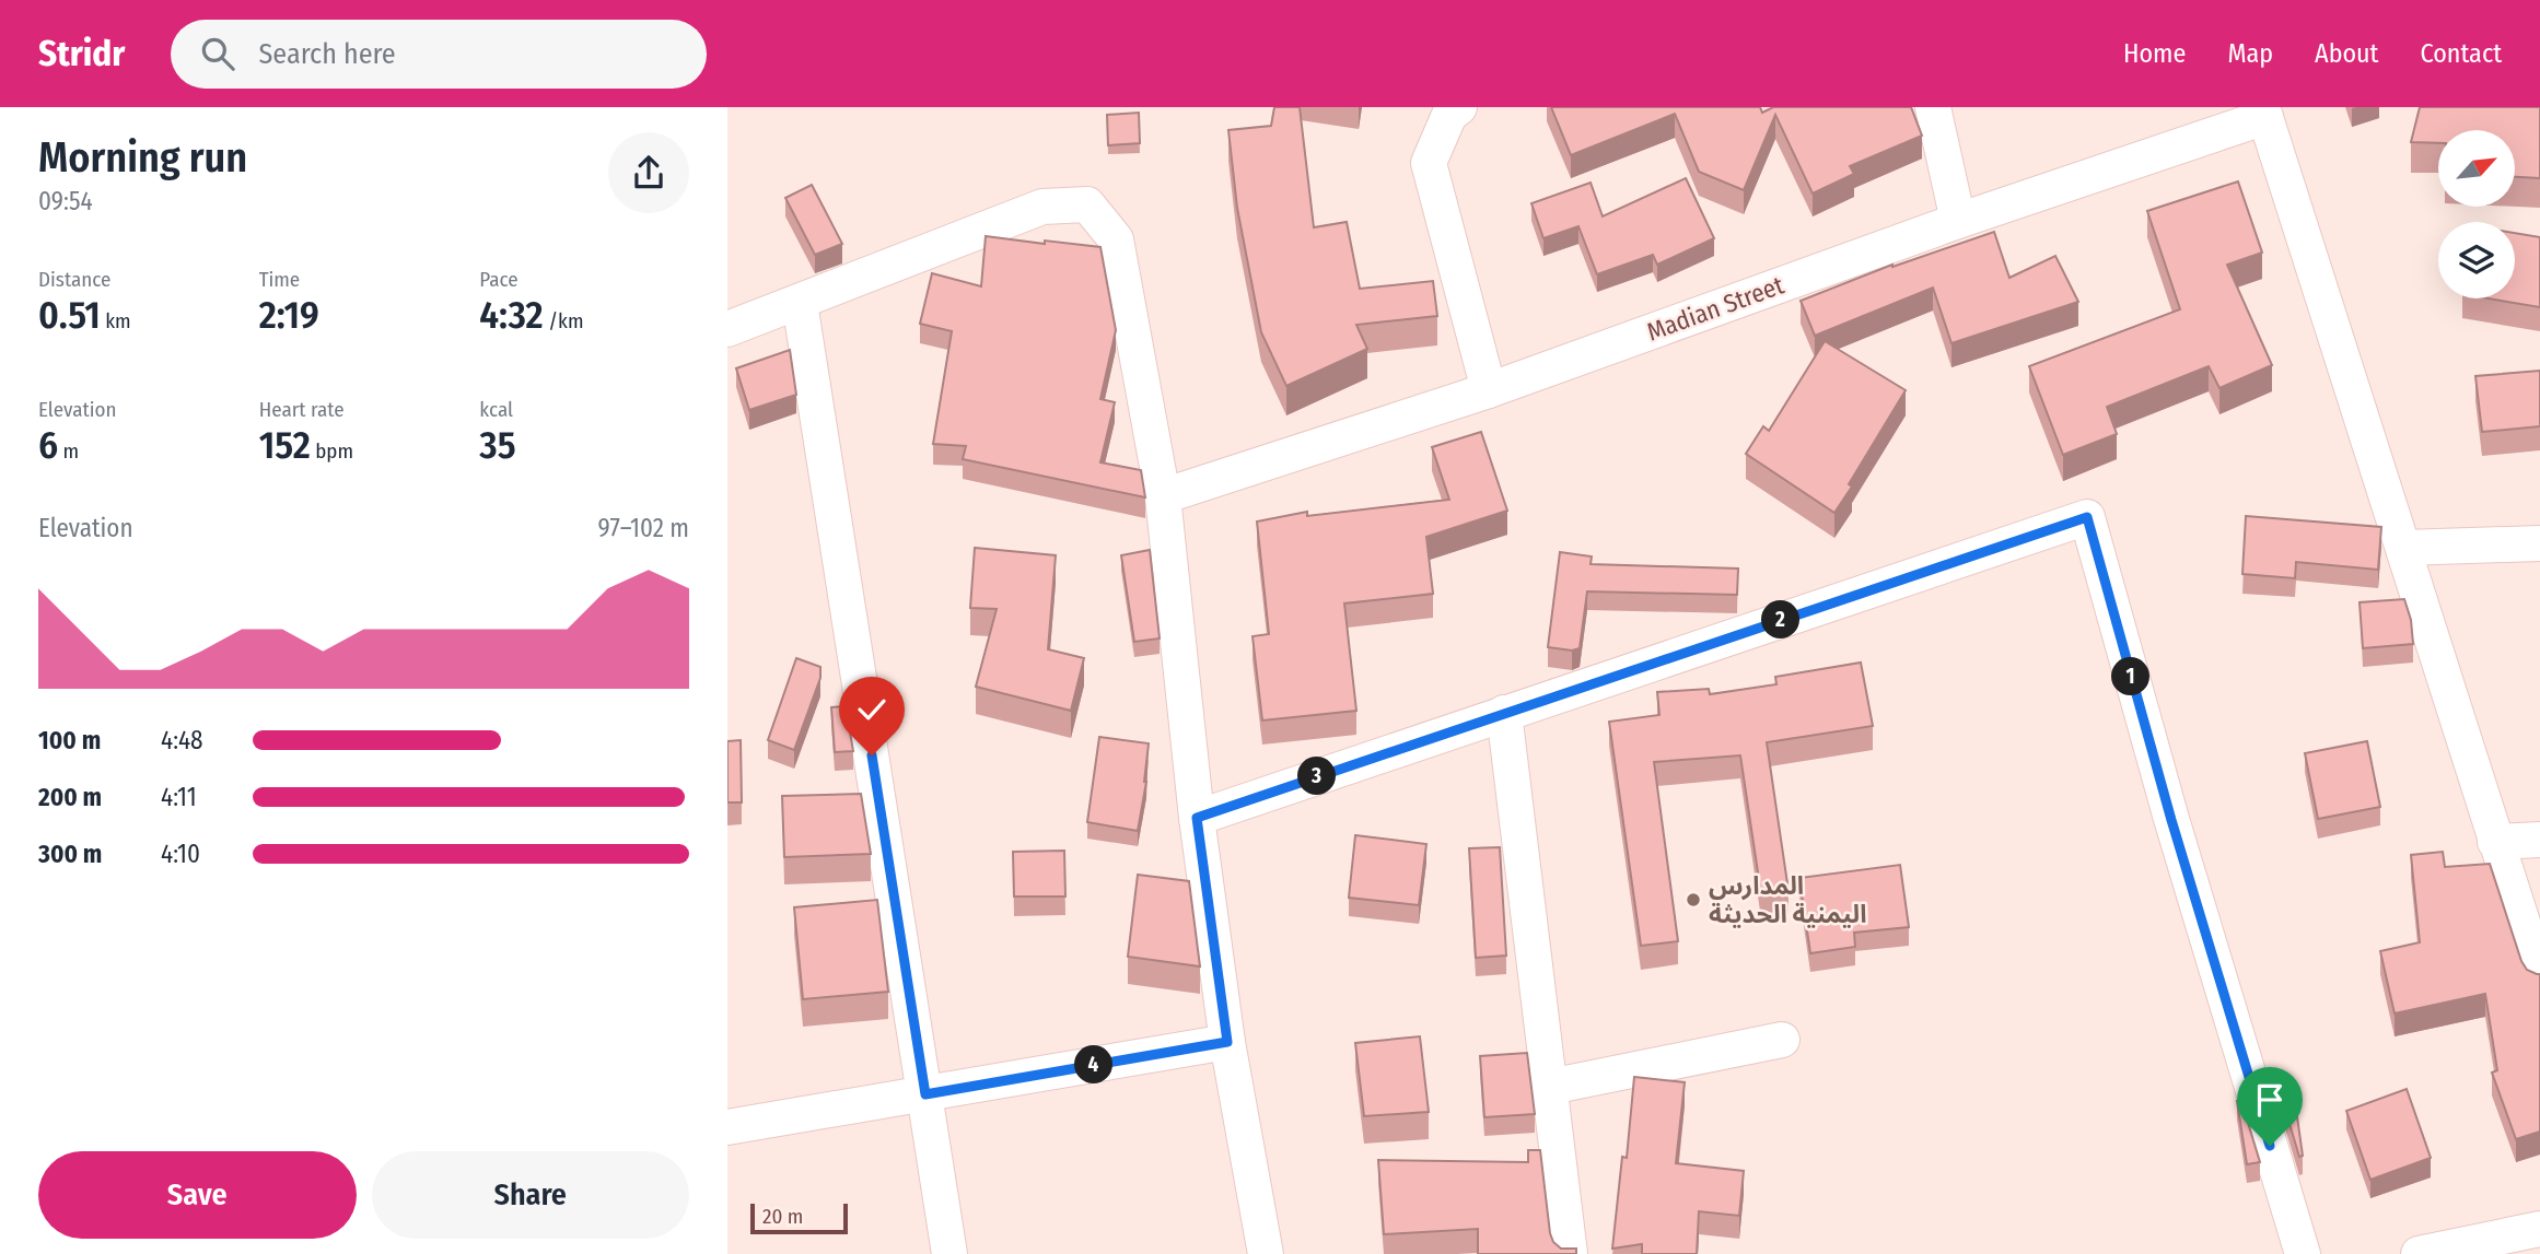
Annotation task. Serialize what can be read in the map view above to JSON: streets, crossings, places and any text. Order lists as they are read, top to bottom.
{
  "streets": {
    "street": ["Madian Street"]
  },
  "places": ["المدارس اليمنية الحديثة"],
  "scale_bar": "20 m",
  "north": "top right",
  "page": {
    "header": "Stridr",
    "search": "Search here",
    "nav": [
      "Home",
      "Map",
      "About",
      "Contact"
    ],
    "heading": ["Morning run", "09:54"],
    "stats": [
      ["Distance", "0.51 km"],
      ["Time", "2:19"],
      ["Pace", "4:32 /km"],
      ["Elevation", "6 m"],
      ["Heart rate", "152 bpm"],
      ["kcal", "35"]
    ],
    "chart": ["Elevation", "97–102 m"],
    "pins": [
      "2",
      "1",
      "3",
      "4"
    ],
    "list": [
      {
        "name": "100 m",
        "note": "4:48"
      },
      {
        "name": "200 m",
        "note": "4:11"
      },
      {
        "name": "300 m",
        "note": "4:10"
      }
    ],
    "buttons": ["Save", "Share"],
    "scale": "20 m"
  }
}
